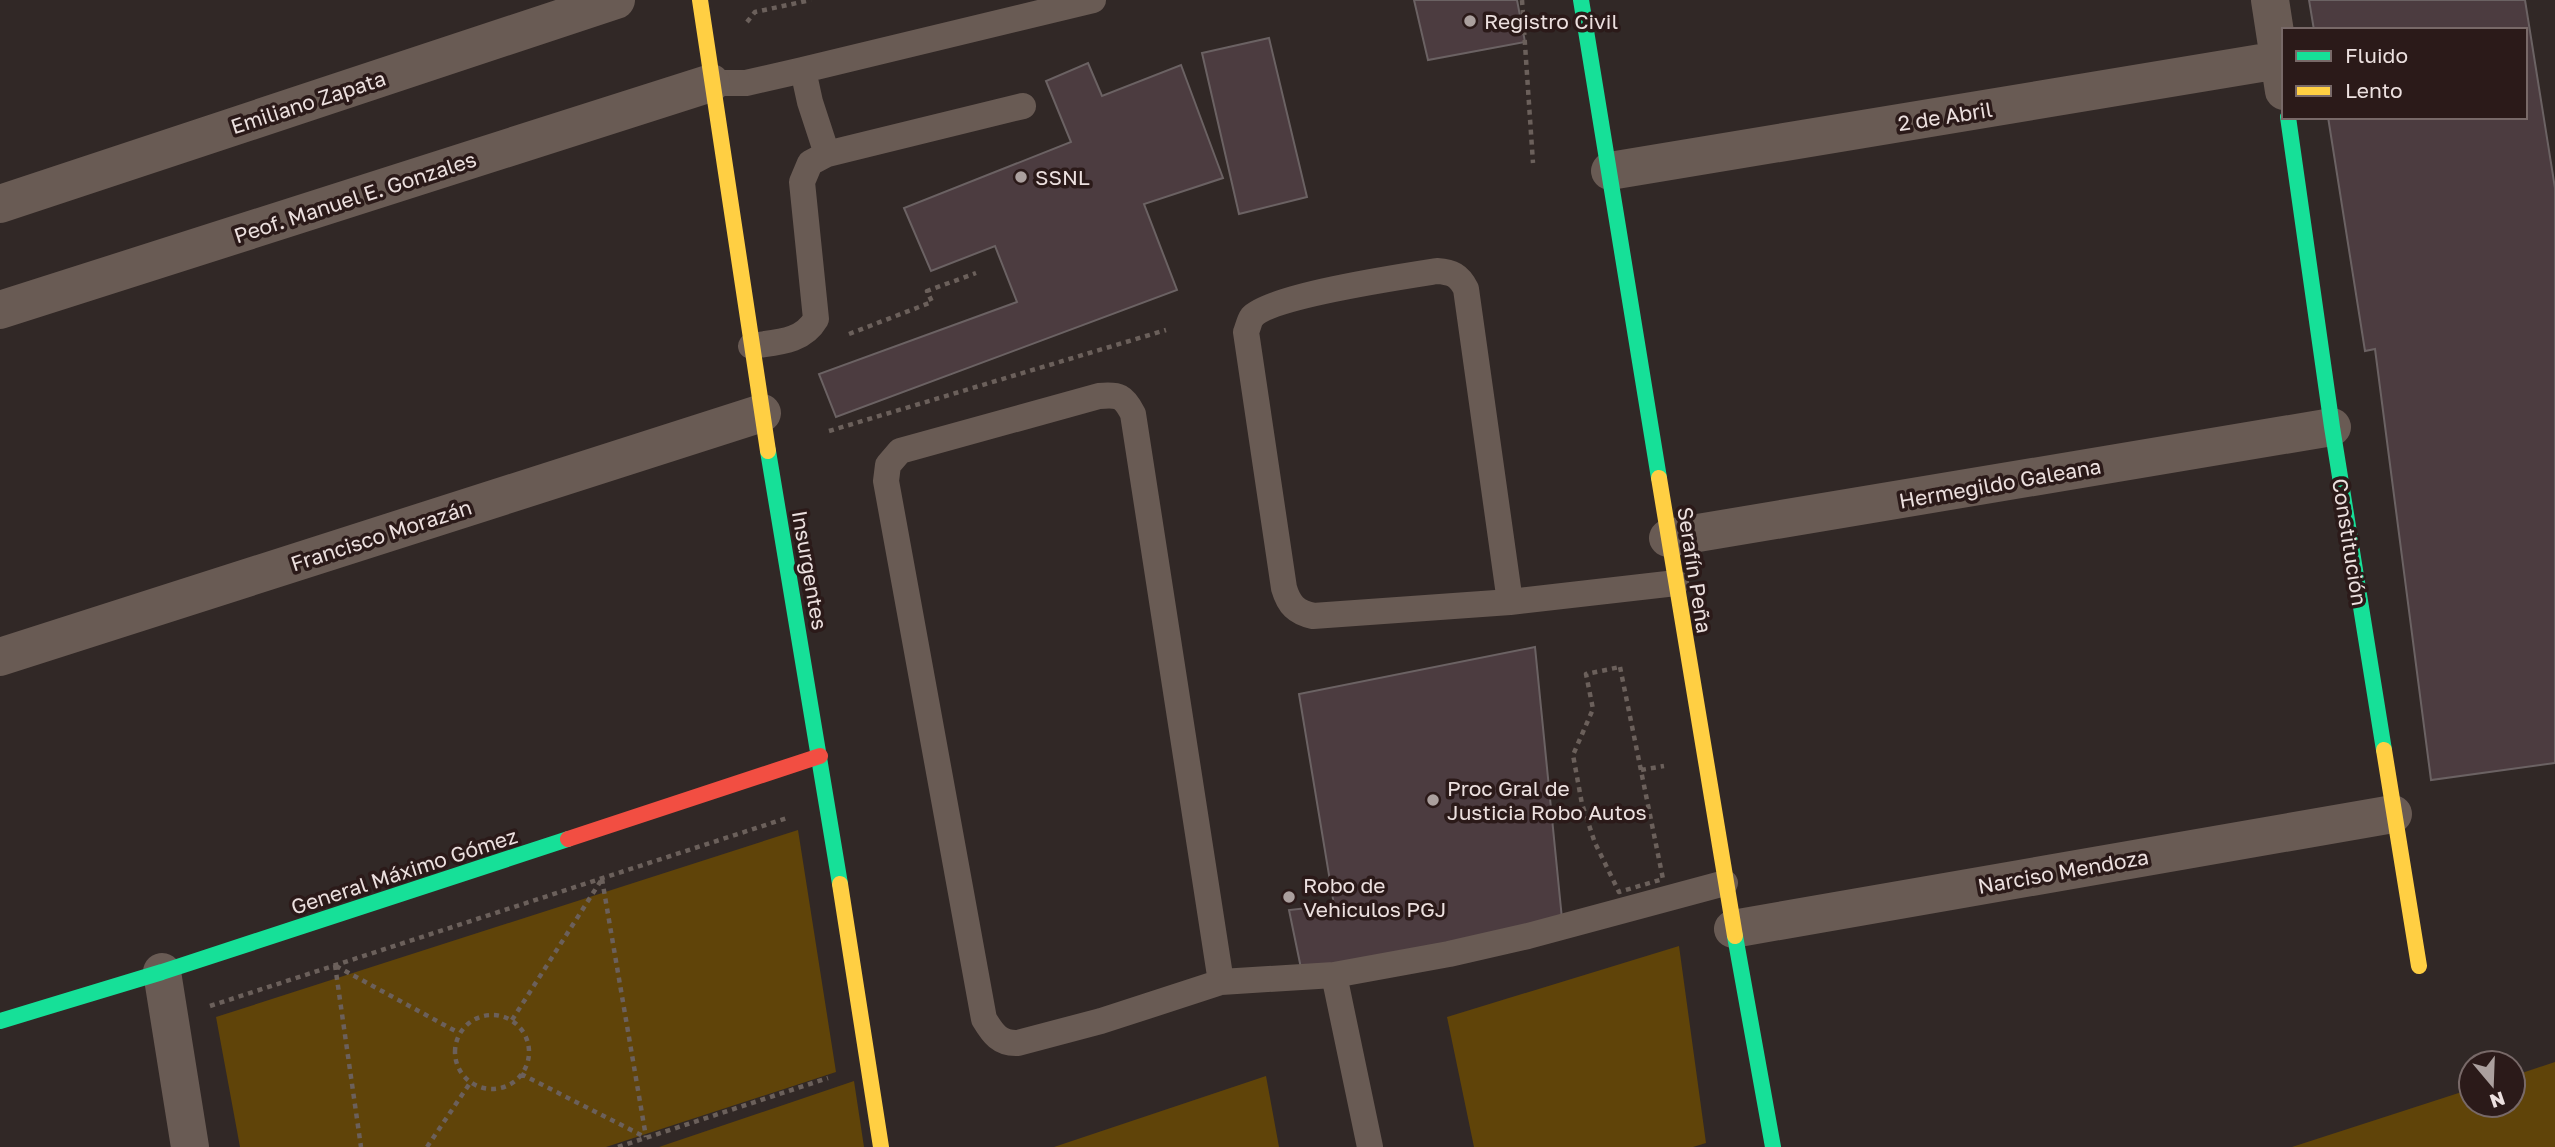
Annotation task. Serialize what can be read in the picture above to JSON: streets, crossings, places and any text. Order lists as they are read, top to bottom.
{
  "streets": {
    "street": [
      "Emiliano Zapata",
      "2 de Abril",
      "Peof. Manuel E. Gonzales",
      "Hermegildo Galeana",
      "Francisco Morazán",
      "Constitución",
      "Insurgentes",
      "Serafín Peña",
      "General Máximo Gómez",
      "Narciso Mendoza"
    ]
  },
  "crossings": [
    ["2 de Abril", "Serafín Peña"],
    ["Peof. Manuel E. Gonzales", "Insurgentes"],
    ["Hermegildo Galeana", "Constitución"],
    ["Hermegildo Galeana", "Serafín Peña"],
    ["Francisco Morazán", "Insurgentes"],
    ["Constitución", "Narciso Mendoza"],
    ["Insurgentes", "General Máximo Gómez"],
    ["Serafín Peña", "Narciso Mendoza"]
  ],
  "places": [
    "Registro Civil",
    "SSNL",
    "Proc Gral de Justicia Robo Autos",
    "Robo de Vehiculos PGJ"
  ],
  "legend": ["Fluido", "Lento"],
  "north": "bottom"
}
